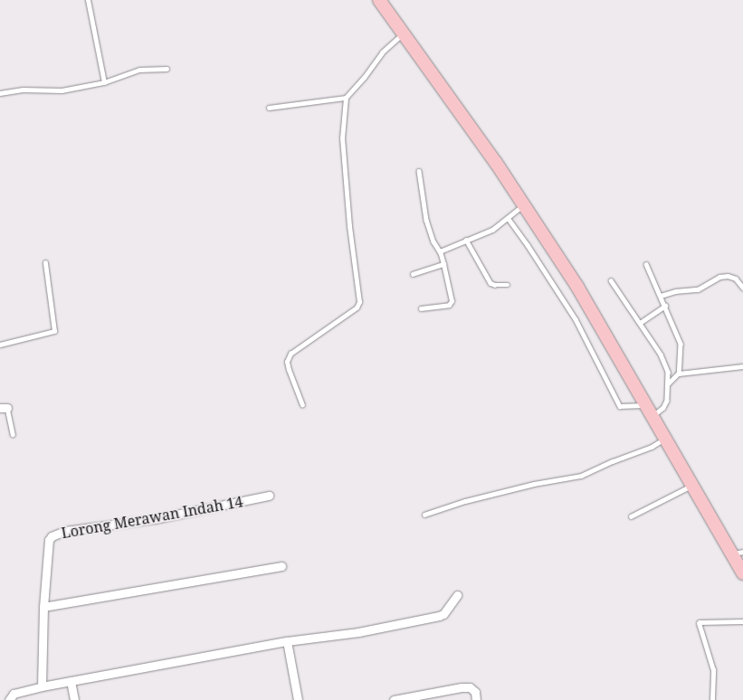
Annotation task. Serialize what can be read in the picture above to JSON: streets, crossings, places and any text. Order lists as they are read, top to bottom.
{
  "streets": {
    "street": ["Lorong Merawan Indah 14"]
  }
}
